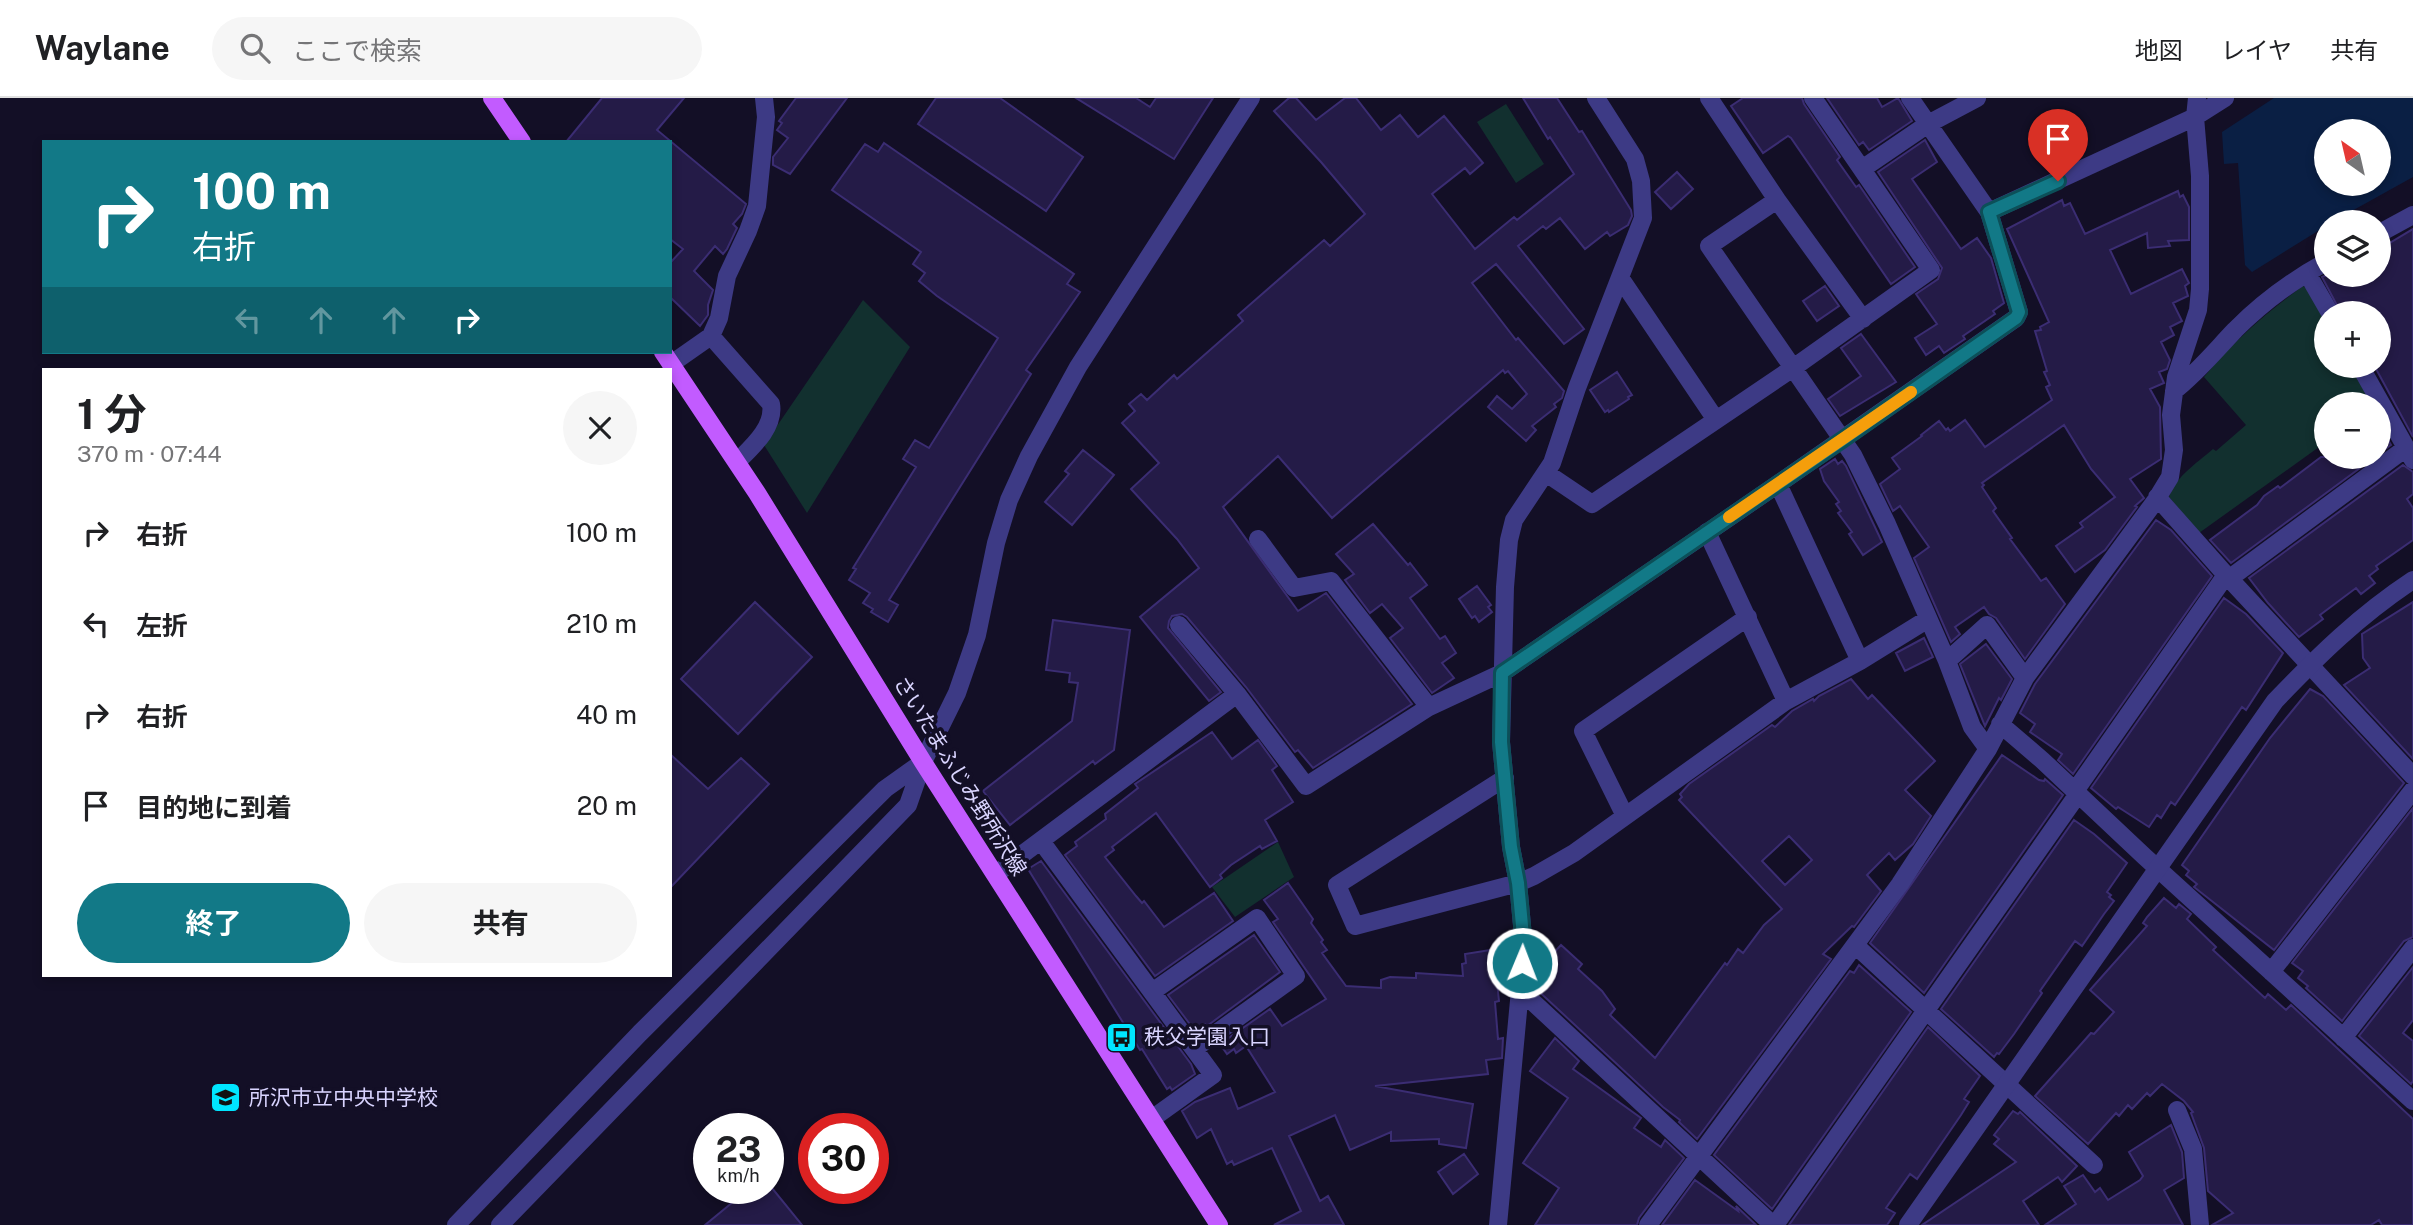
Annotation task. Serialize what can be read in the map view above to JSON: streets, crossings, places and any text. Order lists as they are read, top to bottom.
{
  "streets": {
    "main road": ["さいたまふじみ野所沢線"]
  },
  "places": {
    "bus stop": ["秩父学園入口"],
    "school or university": ["所沢市立中央中学校"]
  },
  "north": "top left",
  "page": {
    "header": "Waylane",
    "search": "ここで検索",
    "nav": ["地図", "レイヤ", "共有"],
    "map_buttons": ["+", "−"],
    "turn": ["100 m", "右折"],
    "heading": ["1 分", "370 m · 07:44"],
    "list": [
      {
        "name": "右折",
        "value": "100 m"
      },
      {
        "name": "左折",
        "value": "210 m"
      },
      {
        "name": "右折",
        "value": "40 m"
      },
      {
        "name": "目的地に到着",
        "value": "20 m"
      }
    ],
    "buttons": ["終了", "共有"],
    "speed": "23 km/h",
    "limit": "30"
  }
}
